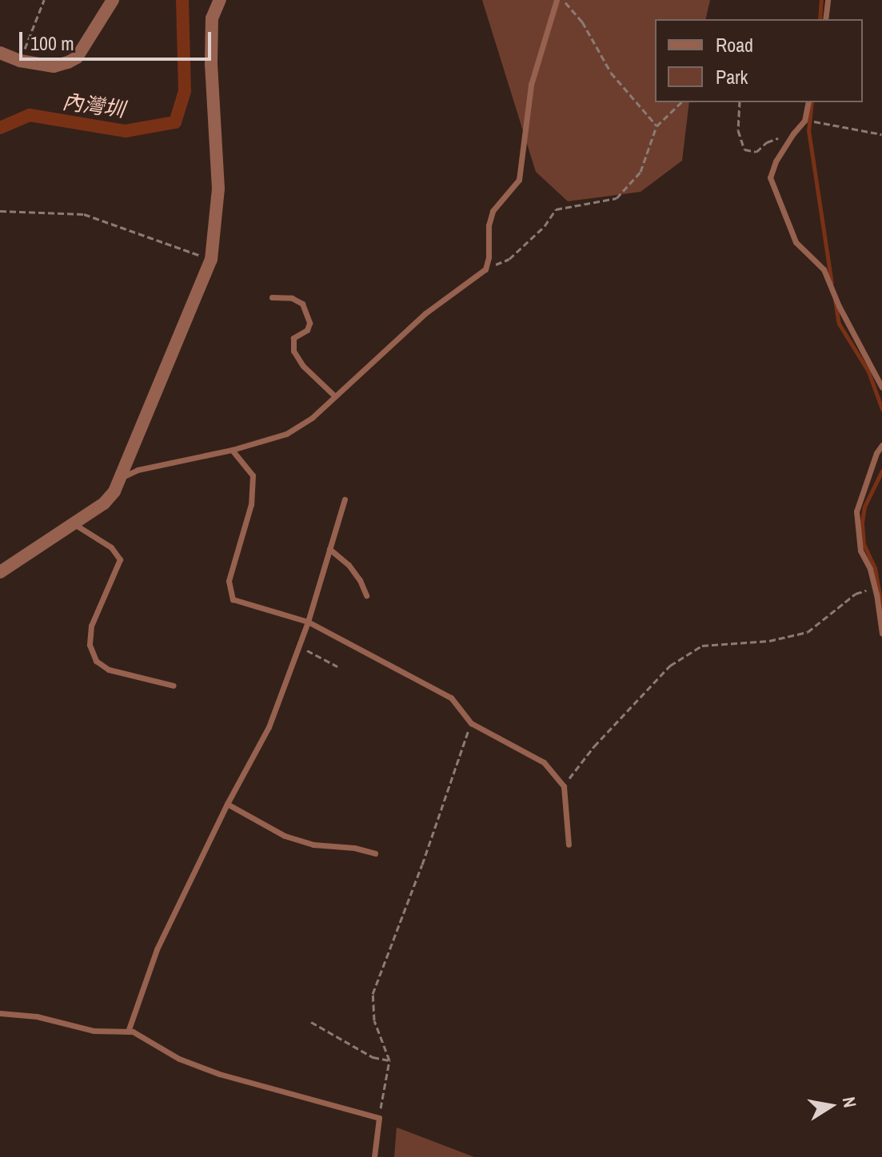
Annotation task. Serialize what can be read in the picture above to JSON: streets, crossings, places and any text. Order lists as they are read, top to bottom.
{
  "water": ["內灣圳"],
  "legend": ["Road", "Park"],
  "scale_bar": "100 m",
  "north": "right"
}
